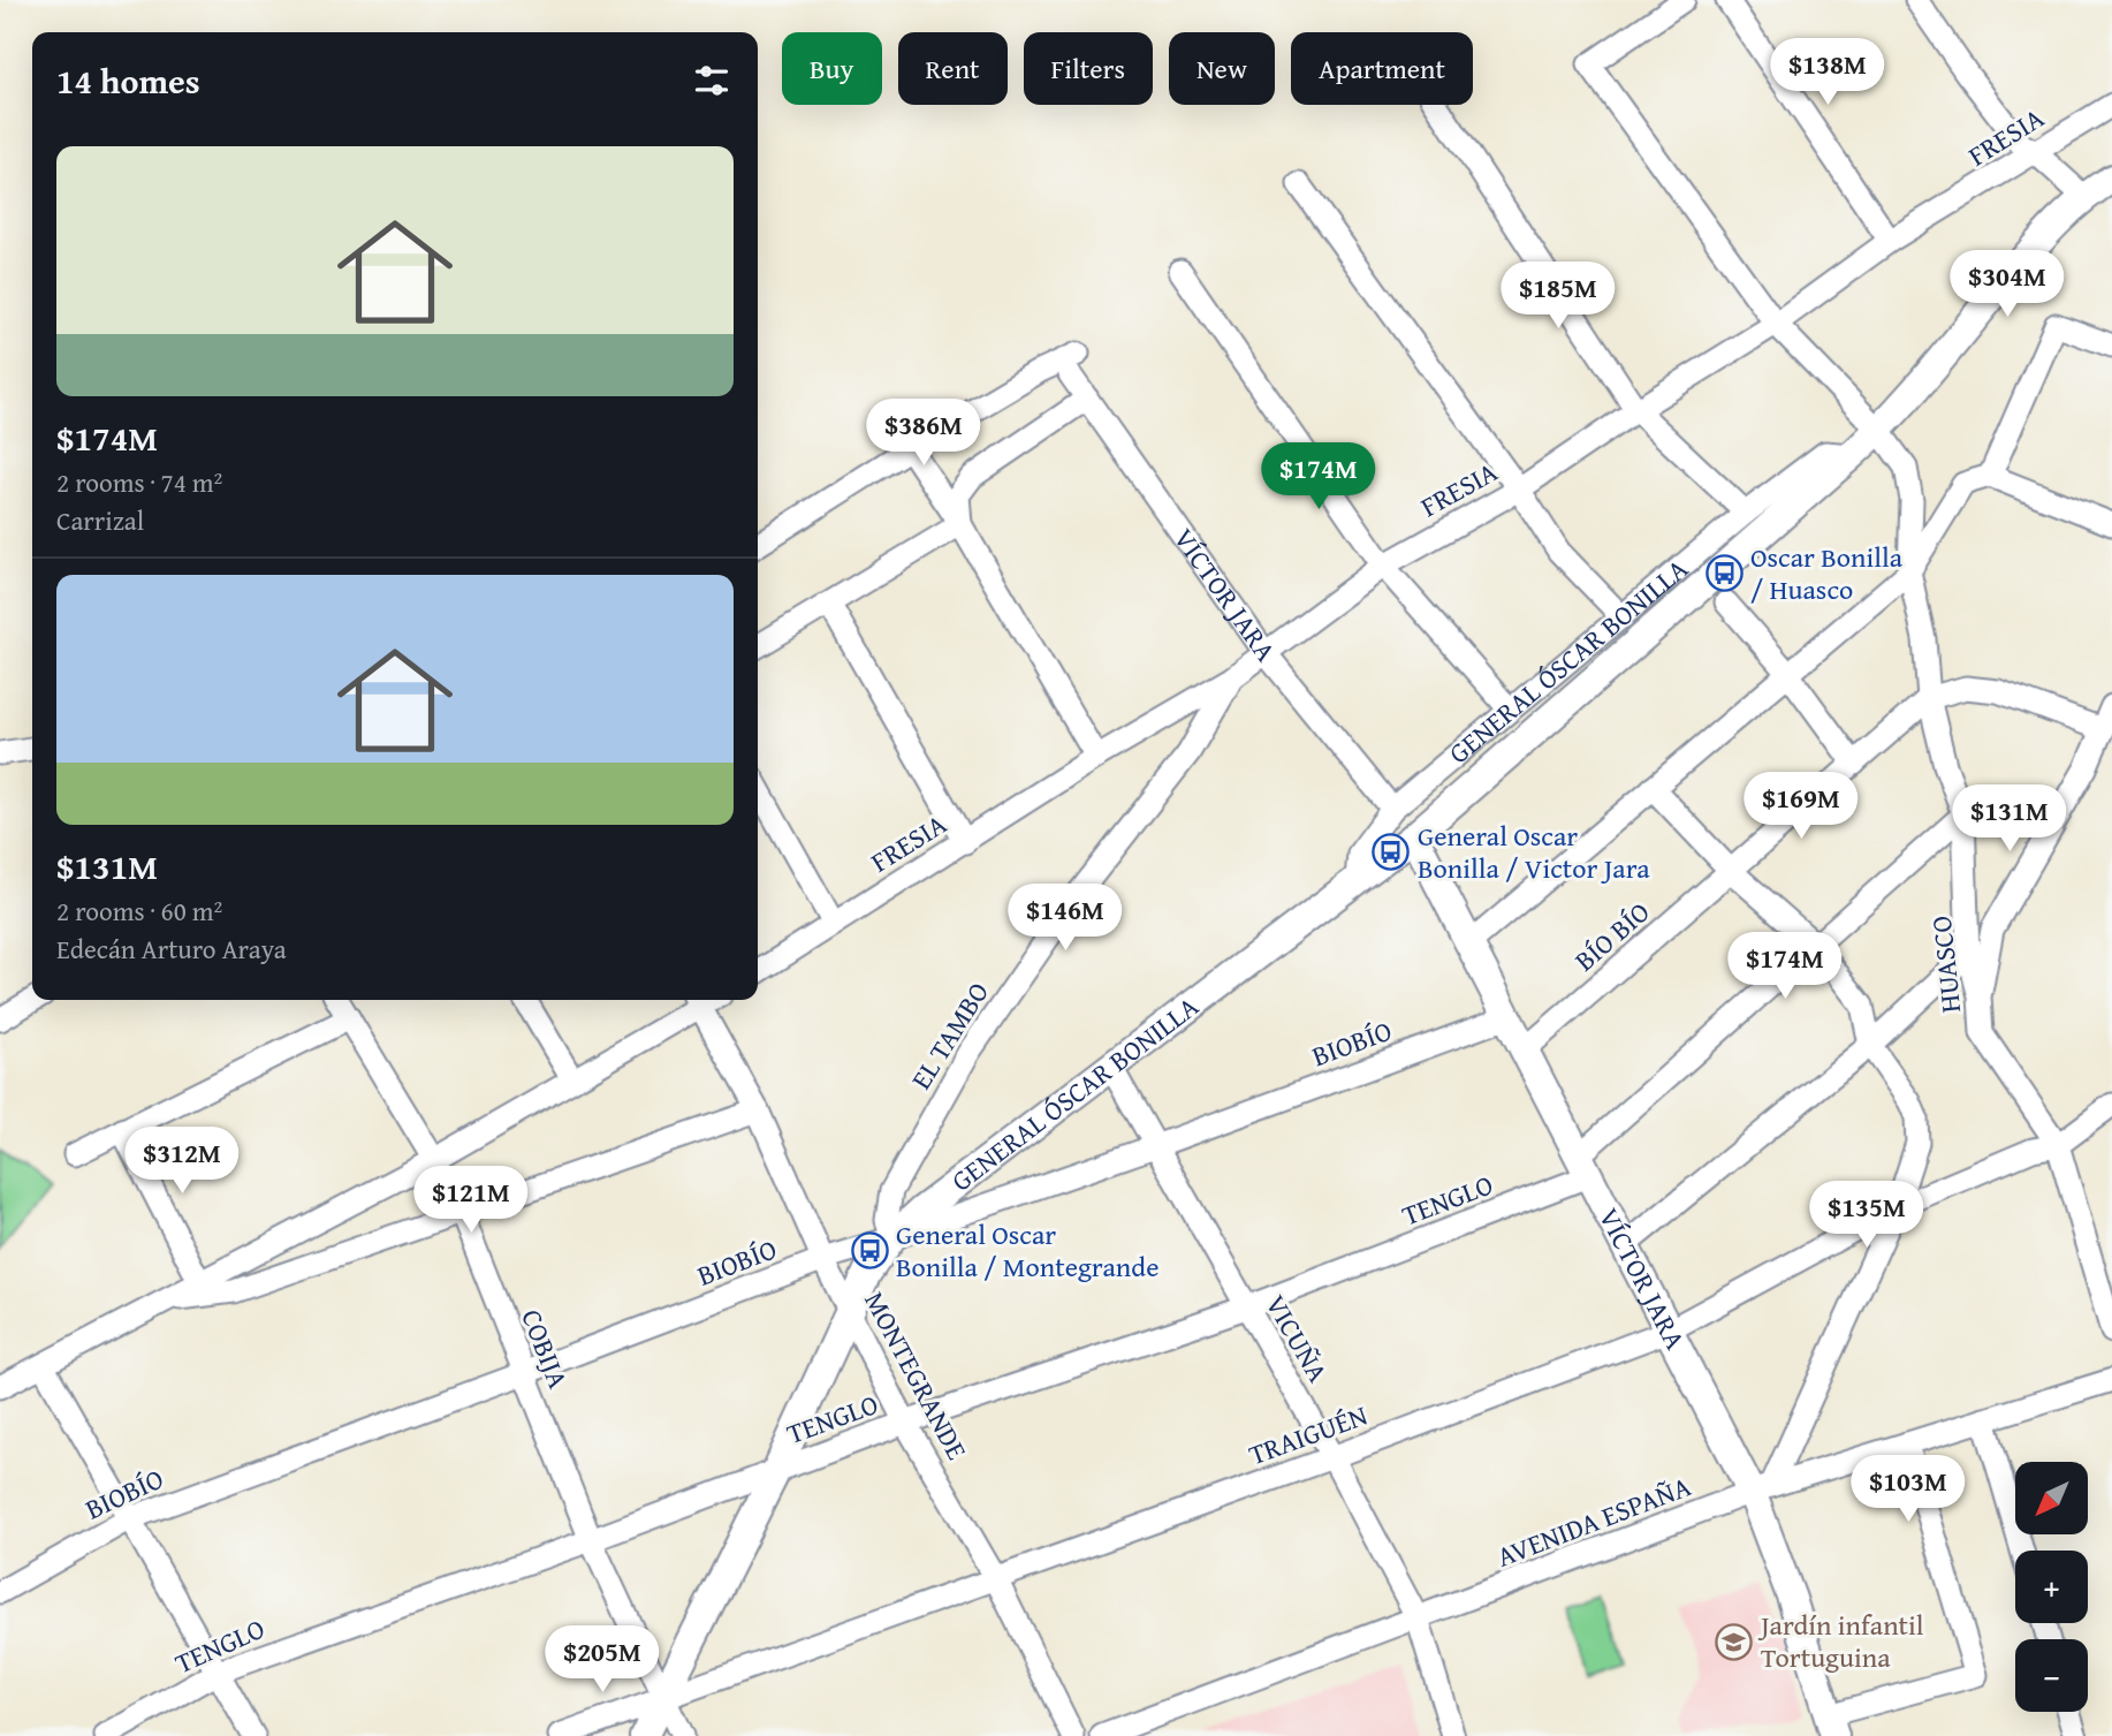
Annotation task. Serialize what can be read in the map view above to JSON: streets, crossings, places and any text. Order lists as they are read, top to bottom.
{
  "streets": {
    "main road": ["VÍCTOR JARA", "GENERAL ÓSCAR BONILLA"],
    "street": [
      "FRESIA",
      "BÍO BÍO",
      "HUASCO",
      "EL TAMBO",
      "BIOBÍO",
      "TENGLO",
      "VICUÑA",
      "COBIJA",
      "MONTEGRANDE",
      "TRAIGUÉN",
      "AVENIDA ESPAÑA"
    ]
  },
  "crossings": [
    ["FRESIA", "VÍCTOR JARA"],
    ["FRESIA", "HUASCO"],
    ["FRESIA", "EL TAMBO"],
    ["VÍCTOR JARA", "GENERAL ÓSCAR BONILLA"],
    ["VÍCTOR JARA", "BÍO BÍO"],
    ["VÍCTOR JARA", "BIOBÍO"],
    ["VÍCTOR JARA", "TENGLO"],
    ["VÍCTOR JARA", "TRAIGUÉN"],
    ["VÍCTOR JARA", "AVENIDA ESPAÑA"],
    ["GENERAL ÓSCAR BONILLA", "HUASCO"],
    ["GENERAL ÓSCAR BONILLA", "EL TAMBO"],
    ["GENERAL ÓSCAR BONILLA", "BIOBÍO"],
    ["GENERAL ÓSCAR BONILLA", "TENGLO"],
    ["GENERAL ÓSCAR BONILLA", "VICUÑA"],
    ["GENERAL ÓSCAR BONILLA", "COBIJA"],
    ["GENERAL ÓSCAR BONILLA", "MONTEGRANDE"],
    ["GENERAL ÓSCAR BONILLA", "TRAIGUÉN"],
    ["BÍO BÍO", "HUASCO"],
    ["HUASCO", "TENGLO"],
    ["HUASCO", "TRAIGUÉN"],
    ["EL TAMBO", "BIOBÍO"],
    ["BIOBÍO", "VICUÑA"],
    ["BIOBÍO", "COBIJA"],
    ["BIOBÍO", "MONTEGRANDE"],
    ["TENGLO", "VICUÑA"],
    ["TENGLO", "COBIJA"],
    ["TENGLO", "MONTEGRANDE"],
    ["VICUÑA", "TRAIGUÉN"],
    ["VICUÑA", "AVENIDA ESPAÑA"],
    ["COBIJA", "TRAIGUÉN"],
    ["MONTEGRANDE", "TRAIGUÉN"]
  ],
  "places": {
    "bus stop": ["Oscar Bonilla / Huasco", "General Oscar Bonilla / Victor Jara", "General Oscar Bonilla / Montegrande"],
    "school or university": ["Jardín infantil Tortuguina"]
  },
  "north": "bottom left",
  "page": {
    "chip": [
      "Buy",
      "Rent",
      "Filters",
      "New",
      "Apartment"
    ],
    "heading": "14 homes",
    "price": [
      "$138M",
      "$304M",
      "$185M",
      "$386M",
      "$174M",
      "$169M",
      "$131M",
      "$146M",
      "$174M",
      "$312M",
      "$121M",
      "$135M",
      "$103M",
      "$205M"
    ],
    "list": [
      {
        "name": "$174M",
        "note": "2 rooms · 74 m² · Carrizal"
      },
      {
        "name": "$131M",
        "note": "2 rooms · 60 m² · Edecán Arturo Araya"
      }
    ],
    "map_buttons": ["+", "−"]
  }
}
